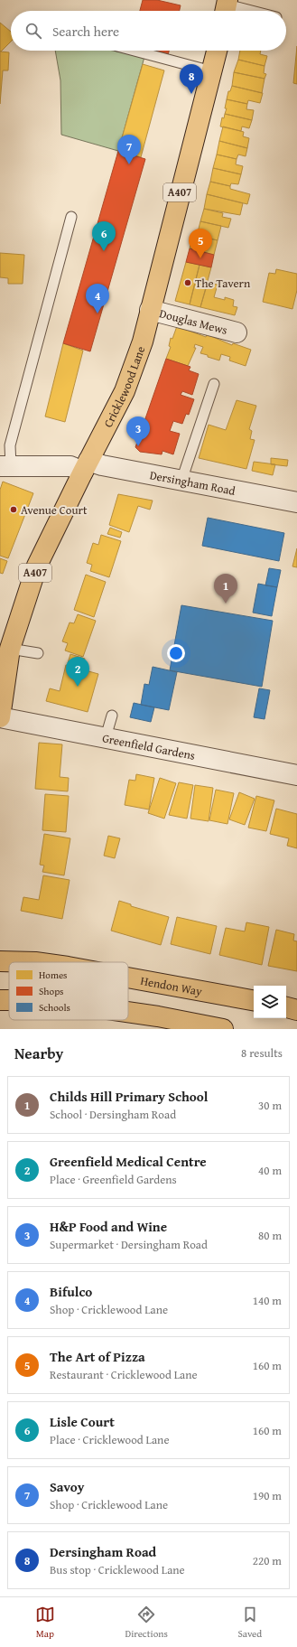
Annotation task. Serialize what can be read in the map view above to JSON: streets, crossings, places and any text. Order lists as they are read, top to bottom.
{
  "streets": {
    "main road": ["A407", "Cricklewood Lane", "Hendon Way"],
    "street": ["Douglas Mews", "Dersingham Road", "Greenfield Gardens"]
  },
  "crossings": [
    ["Douglas Mews", "Cricklewood Lane"],
    ["Cricklewood Lane", "Dersingham Road"],
    ["Cricklewood Lane", "Greenfield Gardens"]
  ],
  "places": ["The Tavern", "Avenue Court"],
  "legend": ["Homes", "Shops", "Schools"],
  "page": {
    "search": "Search here",
    "pins": [
      "8",
      "7",
      "6",
      "5",
      "4",
      "3",
      "1",
      "2"
    ],
    "heading": ["Nearby", "8 results"],
    "list": [
      {
        "mark": "1",
        "name": "Childs Hill Primary School",
        "note": "School · Dersingham Road",
        "value": "30 m"
      },
      {
        "mark": "2",
        "name": "Greenfield Medical Centre",
        "note": "Place · Greenfield Gardens",
        "value": "40 m"
      },
      {
        "mark": "3",
        "name": "H&P Food and Wine",
        "note": "Supermarket · Dersingham Road",
        "value": "80 m"
      },
      {
        "mark": "4",
        "name": "Bifulco",
        "note": "Shop · Cricklewood Lane",
        "value": "140 m"
      },
      {
        "mark": "5",
        "name": "The Art of Pizza",
        "note": "Restaurant · Cricklewood Lane",
        "value": "160 m"
      },
      {
        "mark": "6",
        "name": "Lisle Court",
        "note": "Place · Cricklewood Lane",
        "value": "160 m"
      },
      {
        "mark": "7",
        "name": "Savoy",
        "note": "Shop · Cricklewood Lane",
        "value": "190 m"
      },
      {
        "mark": "8",
        "name": "Dersingham Road",
        "note": "Bus stop · Cricklewood Lane",
        "value": "220 m"
      }
    ],
    "nav": ["Map", "Directions", "Saved"]
  }
}
